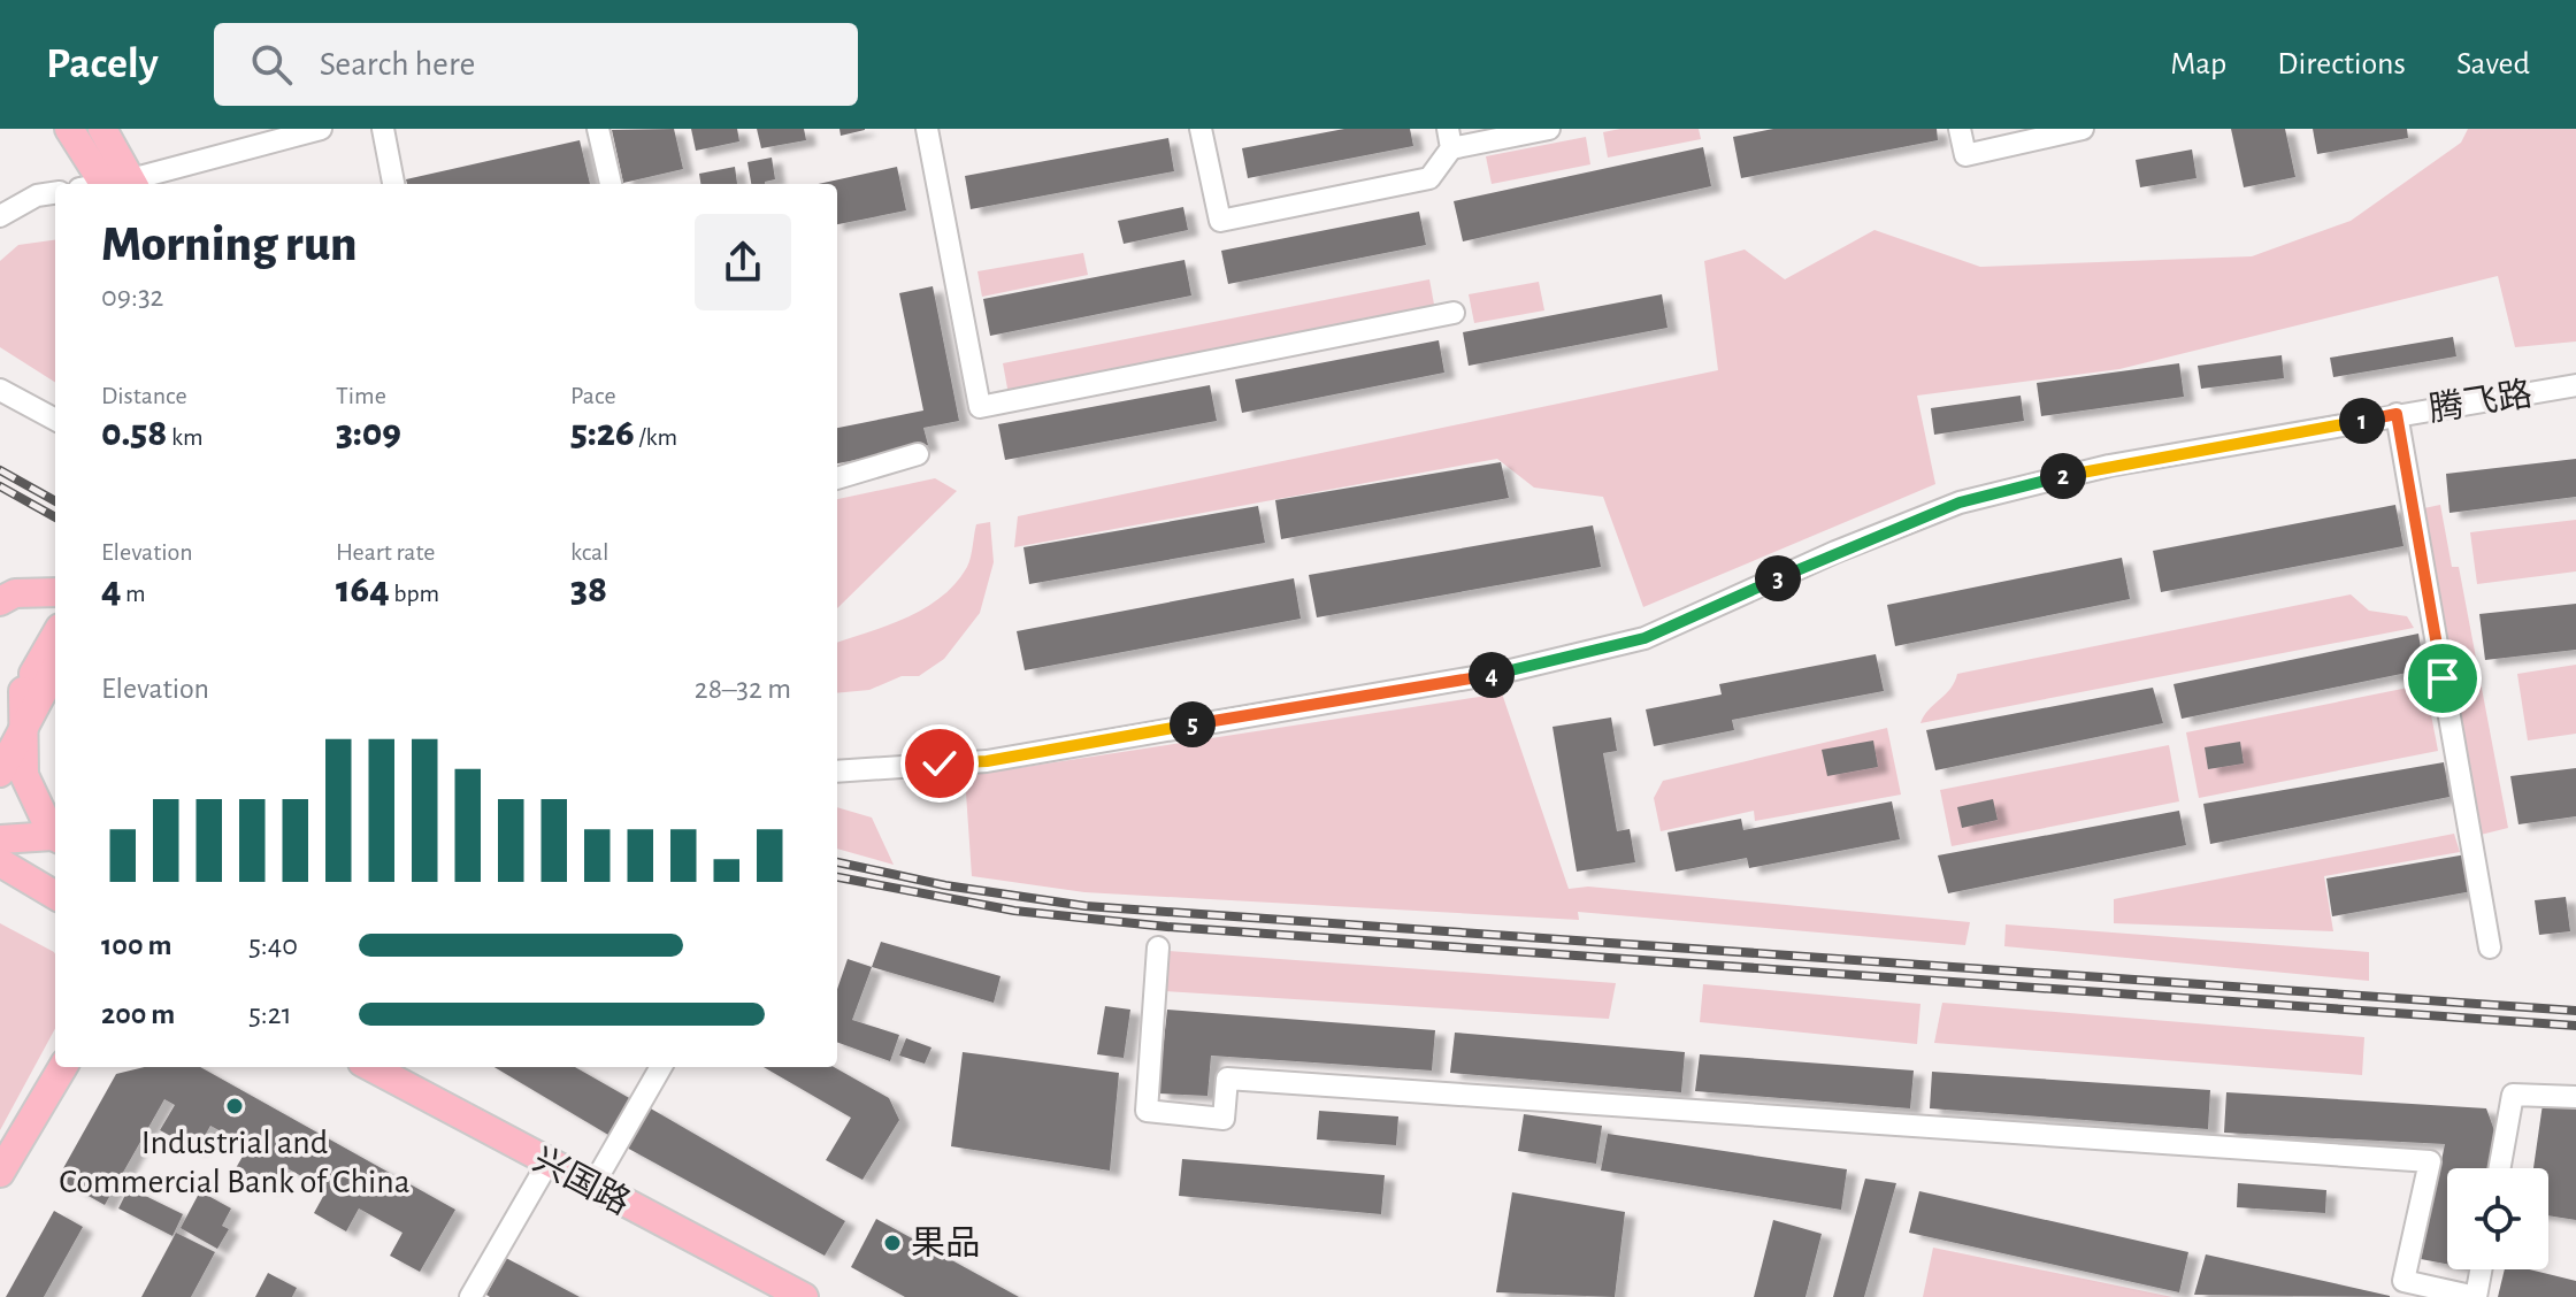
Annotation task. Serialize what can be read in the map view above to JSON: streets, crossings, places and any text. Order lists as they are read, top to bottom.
{
  "streets": {
    "main road": ["兴国路"],
    "street": ["腾飞路"]
  },
  "places": ["Industrial and Commercial Bank of China", "果品"],
  "page": {
    "header": "Pacely",
    "search": "Search here",
    "nav": ["Map", "Directions", "Saved"],
    "heading": ["Morning run", "09:32"],
    "stats": [
      ["Distance", "0.58 km"],
      ["Time", "3:09"],
      ["Pace", "5:26 /km"],
      ["Elevation", "4 m"],
      ["Heart rate", "164 bpm"],
      ["kcal", "38"]
    ],
    "pins": [
      "1",
      "2",
      "3",
      "4",
      "5"
    ],
    "chart": ["Elevation", "28–32 m"],
    "list": [
      {
        "name": "100 m",
        "note": "5:40"
      },
      {
        "name": "200 m",
        "note": "5:21"
      }
    ]
  }
}
